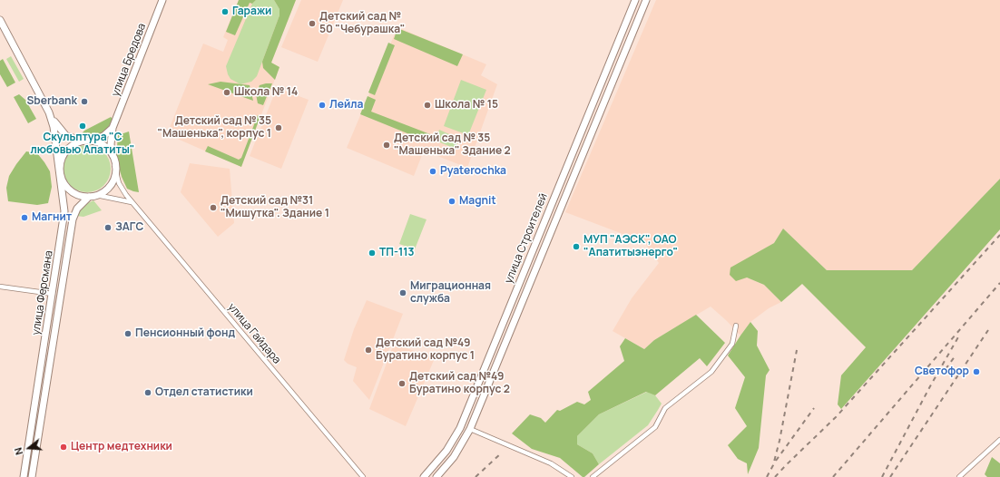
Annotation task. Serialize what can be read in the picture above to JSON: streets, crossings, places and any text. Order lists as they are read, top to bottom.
{
  "streets": {
    "street": [
      "улица Бредова",
      "улица Строителей",
      "улица Ферсмана",
      "улица Гайдара"
    ]
  },
  "crossings": [
    ["улица Бредова", "улица Ферсмана"],
    ["улица Бредова", "улица Гайдара"],
    ["улица Ферсмана", "улица Гайдара"]
  ],
  "places": [
    "Гаражи",
    "Детский сад № 50 \"Чебурашка\"",
    "Школа № 14",
    "Sberbank",
    "Лейла",
    "Школа № 15",
    "Скульптура \"С любовью Апатиты\"",
    "Детский сад № 35 \"Машенька\", корпус 1",
    "Детский сад № 35 \"Машенька\" Здание 2",
    "Pyaterochka",
    "Magnit",
    "Детский сад №31 \"Мишутка\". Здание 1",
    "Магнит",
    "ЗАГС",
    "МУП \"АЭСК\", ОАО \"Апатитыэнерго\"",
    "ТП-113",
    "Миграционная служба",
    "Пенсионный фонд",
    "Детский сад №49 Буратино корпус 1",
    "Светофор",
    "Детский сад №49 Буратино корпус 2",
    "Отдел статистики",
    "Центр медтехники"
  ],
  "north": "left"
}
